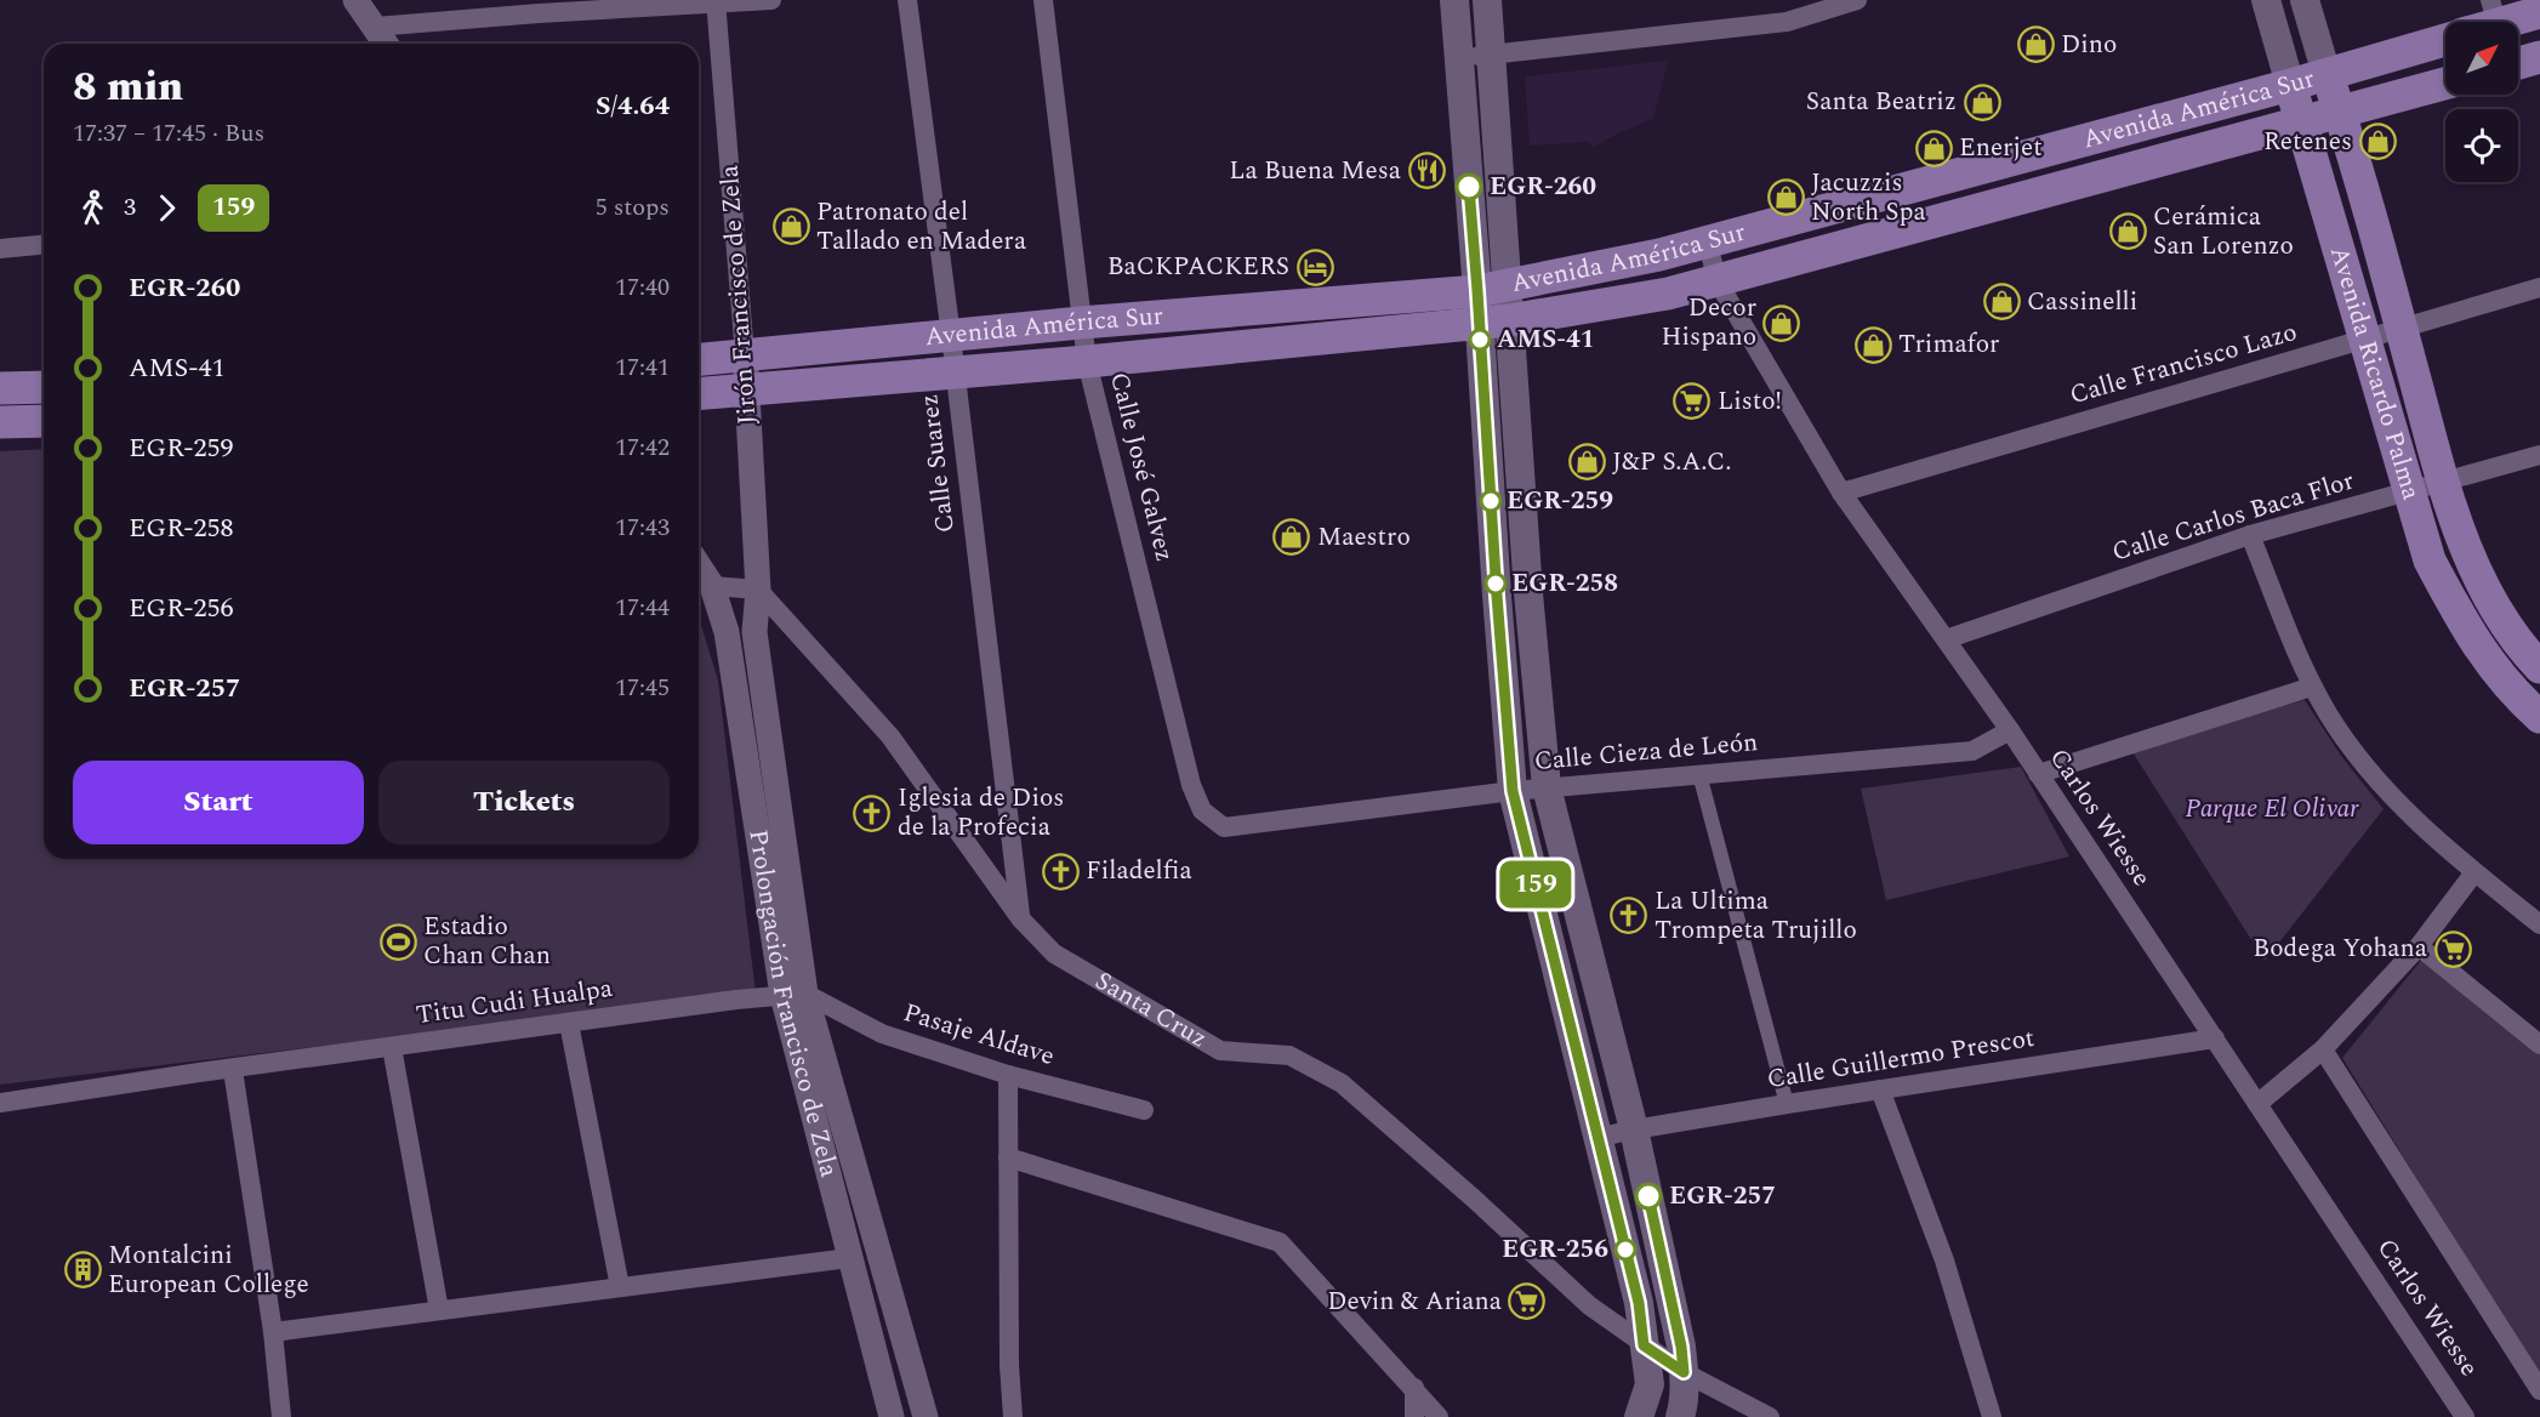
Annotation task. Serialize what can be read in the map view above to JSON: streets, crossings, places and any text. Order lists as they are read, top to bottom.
{
  "streets": {
    "main road": ["Avenida América Sur", "Avenida Ricardo Palma"],
    "street": [
      "Jirón Francisco de Zela",
      "Calle Francisco Lazo",
      "Calle Suarez",
      "Calle José Galvez",
      "Calle Carlos Baca Flor",
      "Calle Cieza de León",
      "Carlos Wiesse",
      "Titu Cudi Hualpa",
      "Prolongación Francisco de Zela",
      "Santa Cruz",
      "Pasaje Aldave",
      "Calle Guillermo Prescot"
    ]
  },
  "crossings": [
    ["Avenida América Sur", "Jirón Francisco de Zela"],
    ["Avenida América Sur", "Avenida Ricardo Palma"],
    ["Avenida América Sur", "Calle Suarez"],
    ["Avenida América Sur", "Calle José Galvez"],
    ["Avenida América Sur", "Carlos Wiesse"],
    ["Jirón Francisco de Zela", "Prolongación Francisco de Zela"],
    ["Jirón Francisco de Zela", "Santa Cruz"],
    ["Calle Francisco Lazo", "Avenida Ricardo Palma"],
    ["Calle Francisco Lazo", "Carlos Wiesse"],
    ["Avenida Ricardo Palma", "Calle Carlos Baca Flor"],
    ["Calle Suarez", "Santa Cruz"],
    ["Calle José Galvez", "Calle Cieza de León"],
    ["Calle Carlos Baca Flor", "Carlos Wiesse"],
    ["Calle Cieza de León", "Carlos Wiesse"],
    ["Carlos Wiesse", "Calle Guillermo Prescot"],
    ["Titu Cudi Hualpa", "Prolongación Francisco de Zela"],
    ["Titu Cudi Hualpa", "Pasaje Aldave"],
    ["Prolongación Francisco de Zela", "Santa Cruz"],
    ["Prolongación Francisco de Zela", "Pasaje Aldave"]
  ],
  "parks": ["Parque El Olivar"],
  "places": {
    "shop": [
      "Dino",
      "Santa Beatriz",
      "Retenes",
      "Enerjet",
      "Jacuzzis North Spa",
      "Patronato del Tallado en Madera",
      "Cerámica San Lorenzo",
      "Cassinelli",
      "Decor Hispano",
      "Trimafor",
      "J&P S.A.C.",
      "Maestro"
    ],
    "restaurant": ["La Buena Mesa"],
    "other": [
      "EGR-260",
      "AMS-41",
      "EGR-259",
      "EGR-258",
      "EGR-257",
      "EGR-256"
    ],
    "hotel": ["BaCKPACKERS"],
    "supermarket": ["Listo!", "Bodega Yohana", "Devin & Ariana"],
    "church": ["Iglesia de Dios de la Profecia", "Filadelfia", "La Ultima Trompeta Trujillo"],
    "sports": ["Estadio Chan Chan"],
    "building": ["Montalcini European College"]
  },
  "lines": ["bus line 159"],
  "north": "top right",
  "page": {
    "on_map": "159",
    "heading": ["8 min", "17:37 – 17:45 · Bus", "S/4.64"],
    "legs": ["3", "159", "5 stops"],
    "list": [
      {
        "name": "EGR-260",
        "value": "17:40"
      },
      {
        "name": "AMS-41",
        "value": "17:41"
      },
      {
        "name": "EGR-259",
        "value": "17:42"
      },
      {
        "name": "EGR-258",
        "value": "17:43"
      },
      {
        "name": "EGR-256",
        "value": "17:44"
      },
      {
        "name": "EGR-257",
        "value": "17:45"
      }
    ],
    "buttons": ["Start", "Tickets"]
  }
}
